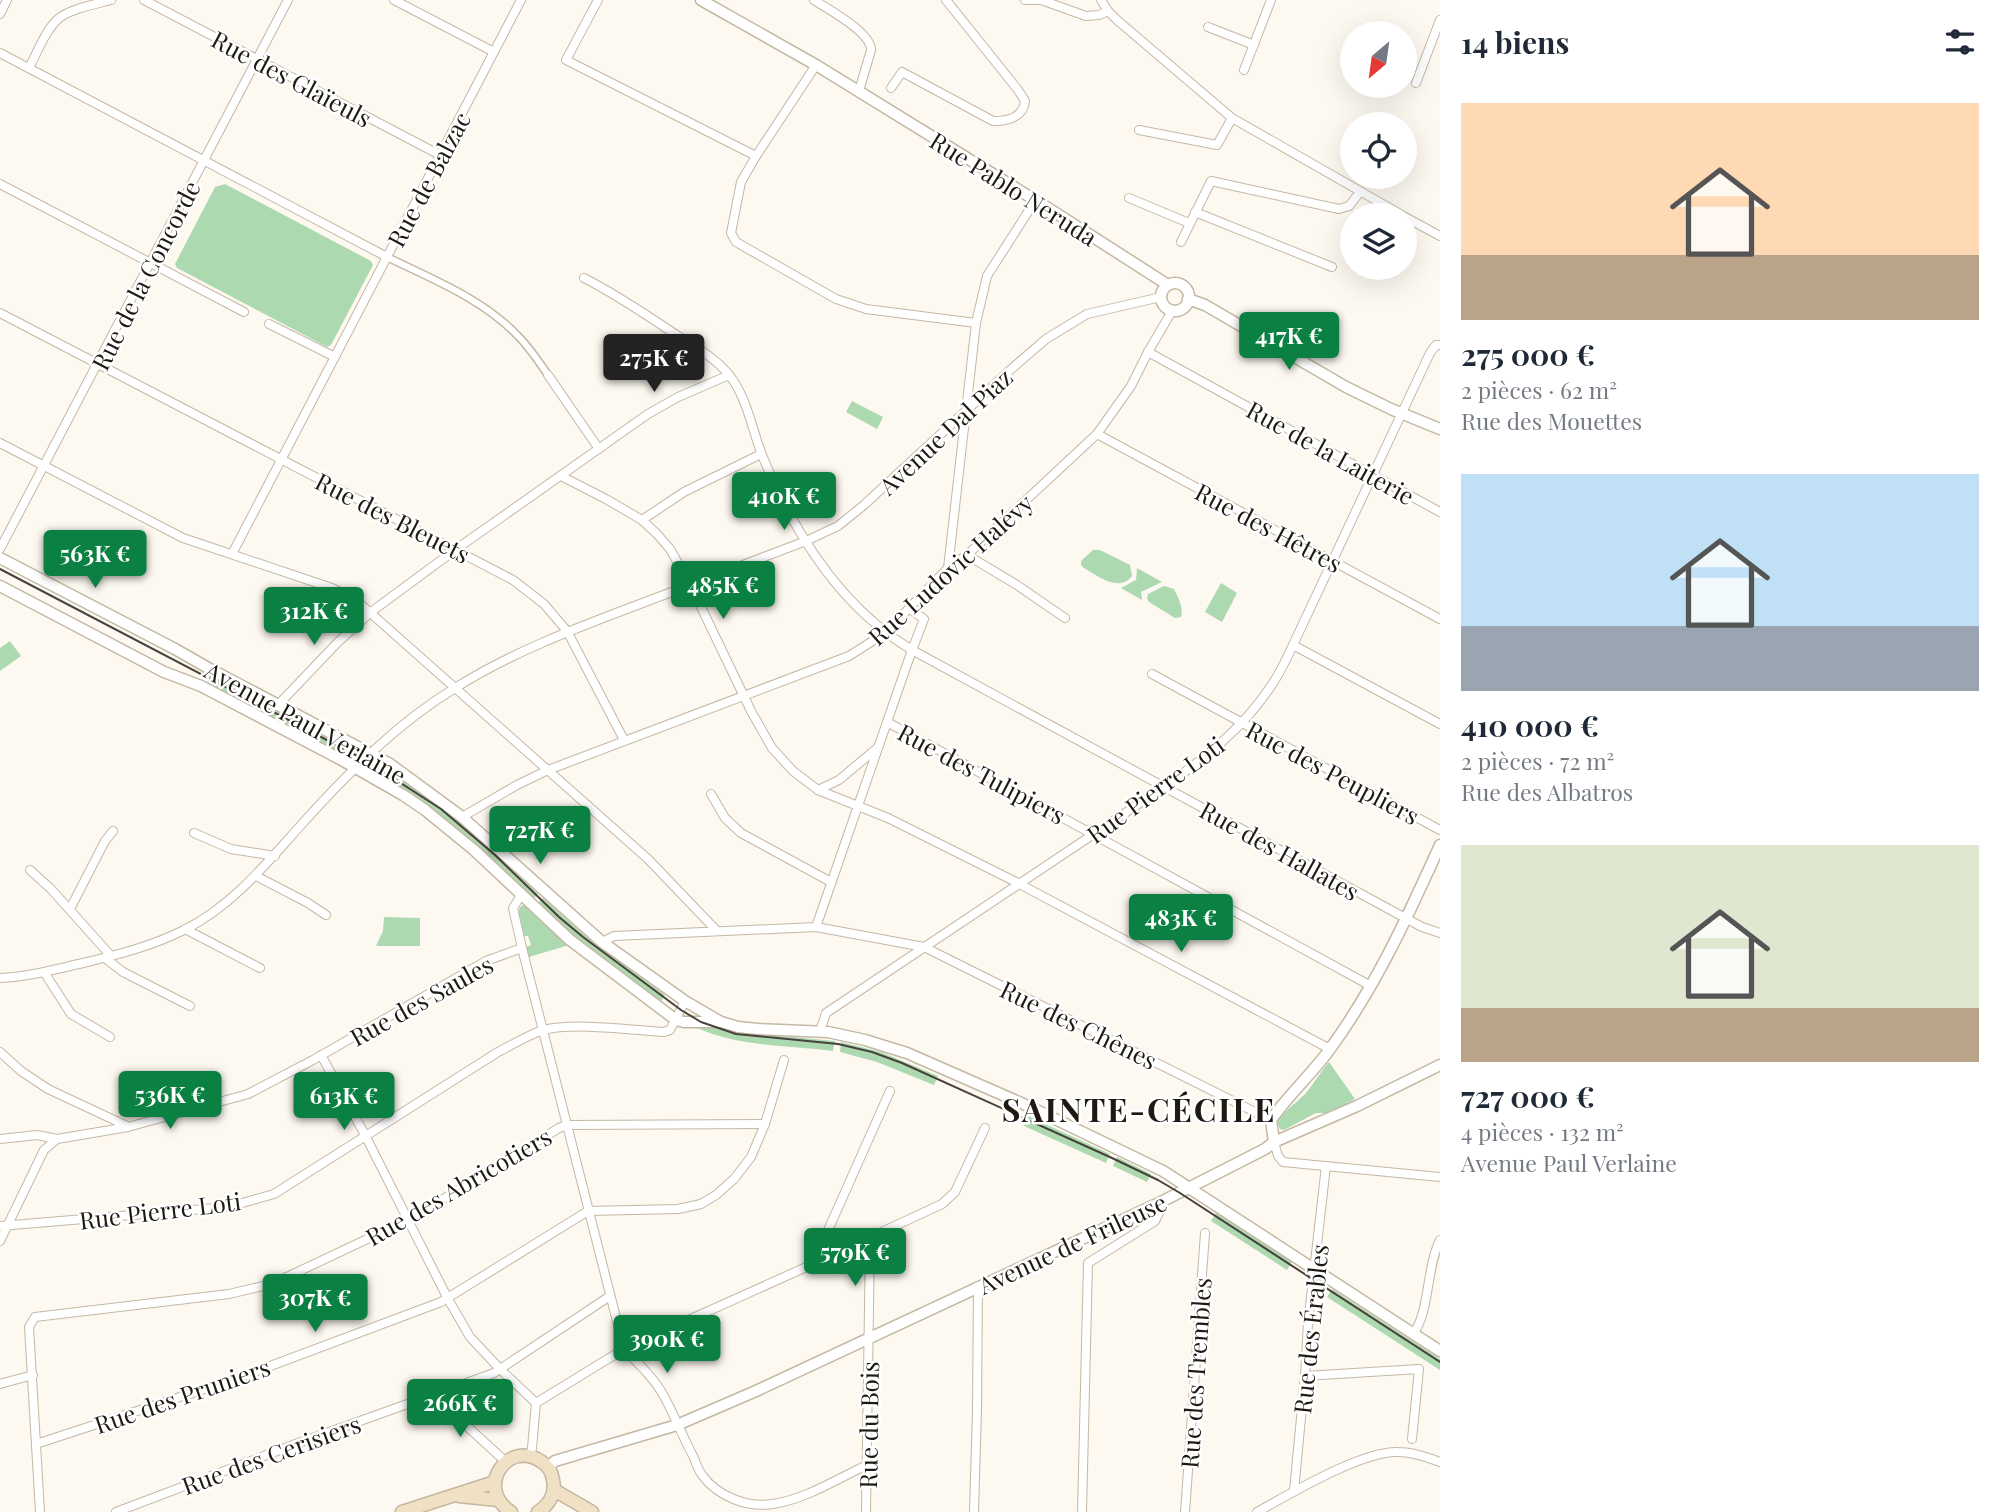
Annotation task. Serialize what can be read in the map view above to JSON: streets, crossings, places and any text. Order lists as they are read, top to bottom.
{
  "streets": {
    "street": [
      "Rue des Glaïeuls",
      "Rue de Balzac",
      "Rue Pablo Neruda",
      "Rue de la Concorde",
      "Avenue Dal Piaz",
      "Rue de la Laiterie",
      "Rue des Bleuets",
      "Rue des Hêtres",
      "Rue Ludovic Halévy",
      "Avenue Paul Verlaine",
      "Rue des Peupliers",
      "Rue des Tulipiers",
      "Rue Pierre Loti",
      "Rue des Hallates",
      "Rue des Saules",
      "Rue des Chênes",
      "Rue des Abricotiers",
      "Avenue de Frileuse",
      "Rue des Érables",
      "Rue des Trembles",
      "Rue des Pruniers",
      "Rue du Bois",
      "Rue des Cerisiers"
    ]
  },
  "crossings": [
    ["Rue des Glaïeuls", "Rue de Balzac"],
    ["Rue des Glaïeuls", "Rue de la Concorde"],
    ["Rue de Balzac", "Rue des Bleuets"],
    ["Rue Pablo Neruda", "Avenue Dal Piaz"],
    ["Rue Pablo Neruda", "Rue Ludovic Halévy"],
    ["Rue de la Concorde", "Rue des Bleuets"],
    ["Avenue Dal Piaz", "Rue des Bleuets"],
    ["Avenue Dal Piaz", "Rue Ludovic Halévy"],
    ["Avenue Dal Piaz", "Avenue Paul Verlaine"],
    ["Avenue Dal Piaz", "Rue des Hallates"],
    ["Rue de la Laiterie", "Rue Ludovic Halévy"],
    ["Rue de la Laiterie", "Rue Pierre Loti"],
    ["Rue des Bleuets", "Rue Ludovic Halévy"],
    ["Rue des Hêtres", "Rue Ludovic Halévy"],
    ["Rue des Hêtres", "Rue Pierre Loti"],
    ["Rue Ludovic Halévy", "Avenue Paul Verlaine"],
    ["Rue Ludovic Halévy", "Rue des Hallates"],
    ["Avenue Paul Verlaine", "Rue Pierre Loti"],
    ["Avenue Paul Verlaine", "Avenue de Frileuse"],
    ["Avenue Paul Verlaine", "Rue des Érables"],
    ["Rue des Peupliers", "Rue Pierre Loti"],
    ["Rue des Tulipiers", "Rue Pierre Loti"],
    ["Rue Pierre Loti", "Rue des Hallates"],
    ["Rue Pierre Loti", "Rue des Chênes"],
    ["Avenue de Frileuse", "Rue du Bois"]
  ],
  "districts": ["SAINTE-CÉCILE"],
  "north": "bottom left",
  "page": {
    "heading": "14 biens",
    "list": [
      {
        "name": "275 000 €",
        "note": "2 pièces · 62 m² · Rue des Mouettes"
      },
      {
        "name": "410 000 €",
        "note": "2 pièces · 72 m² · Rue des Albatros"
      },
      {
        "name": "727 000 €",
        "note": "4 pièces · 132 m² · Avenue Paul Verlaine"
      }
    ],
    "price": [
      "417K €",
      "275K €",
      "410K €",
      "563K €",
      "485K €",
      "312K €",
      "727K €",
      "483K €",
      "536K €",
      "613K €",
      "579K €",
      "307K €",
      "390K €",
      "266K €"
    ]
  }
}
